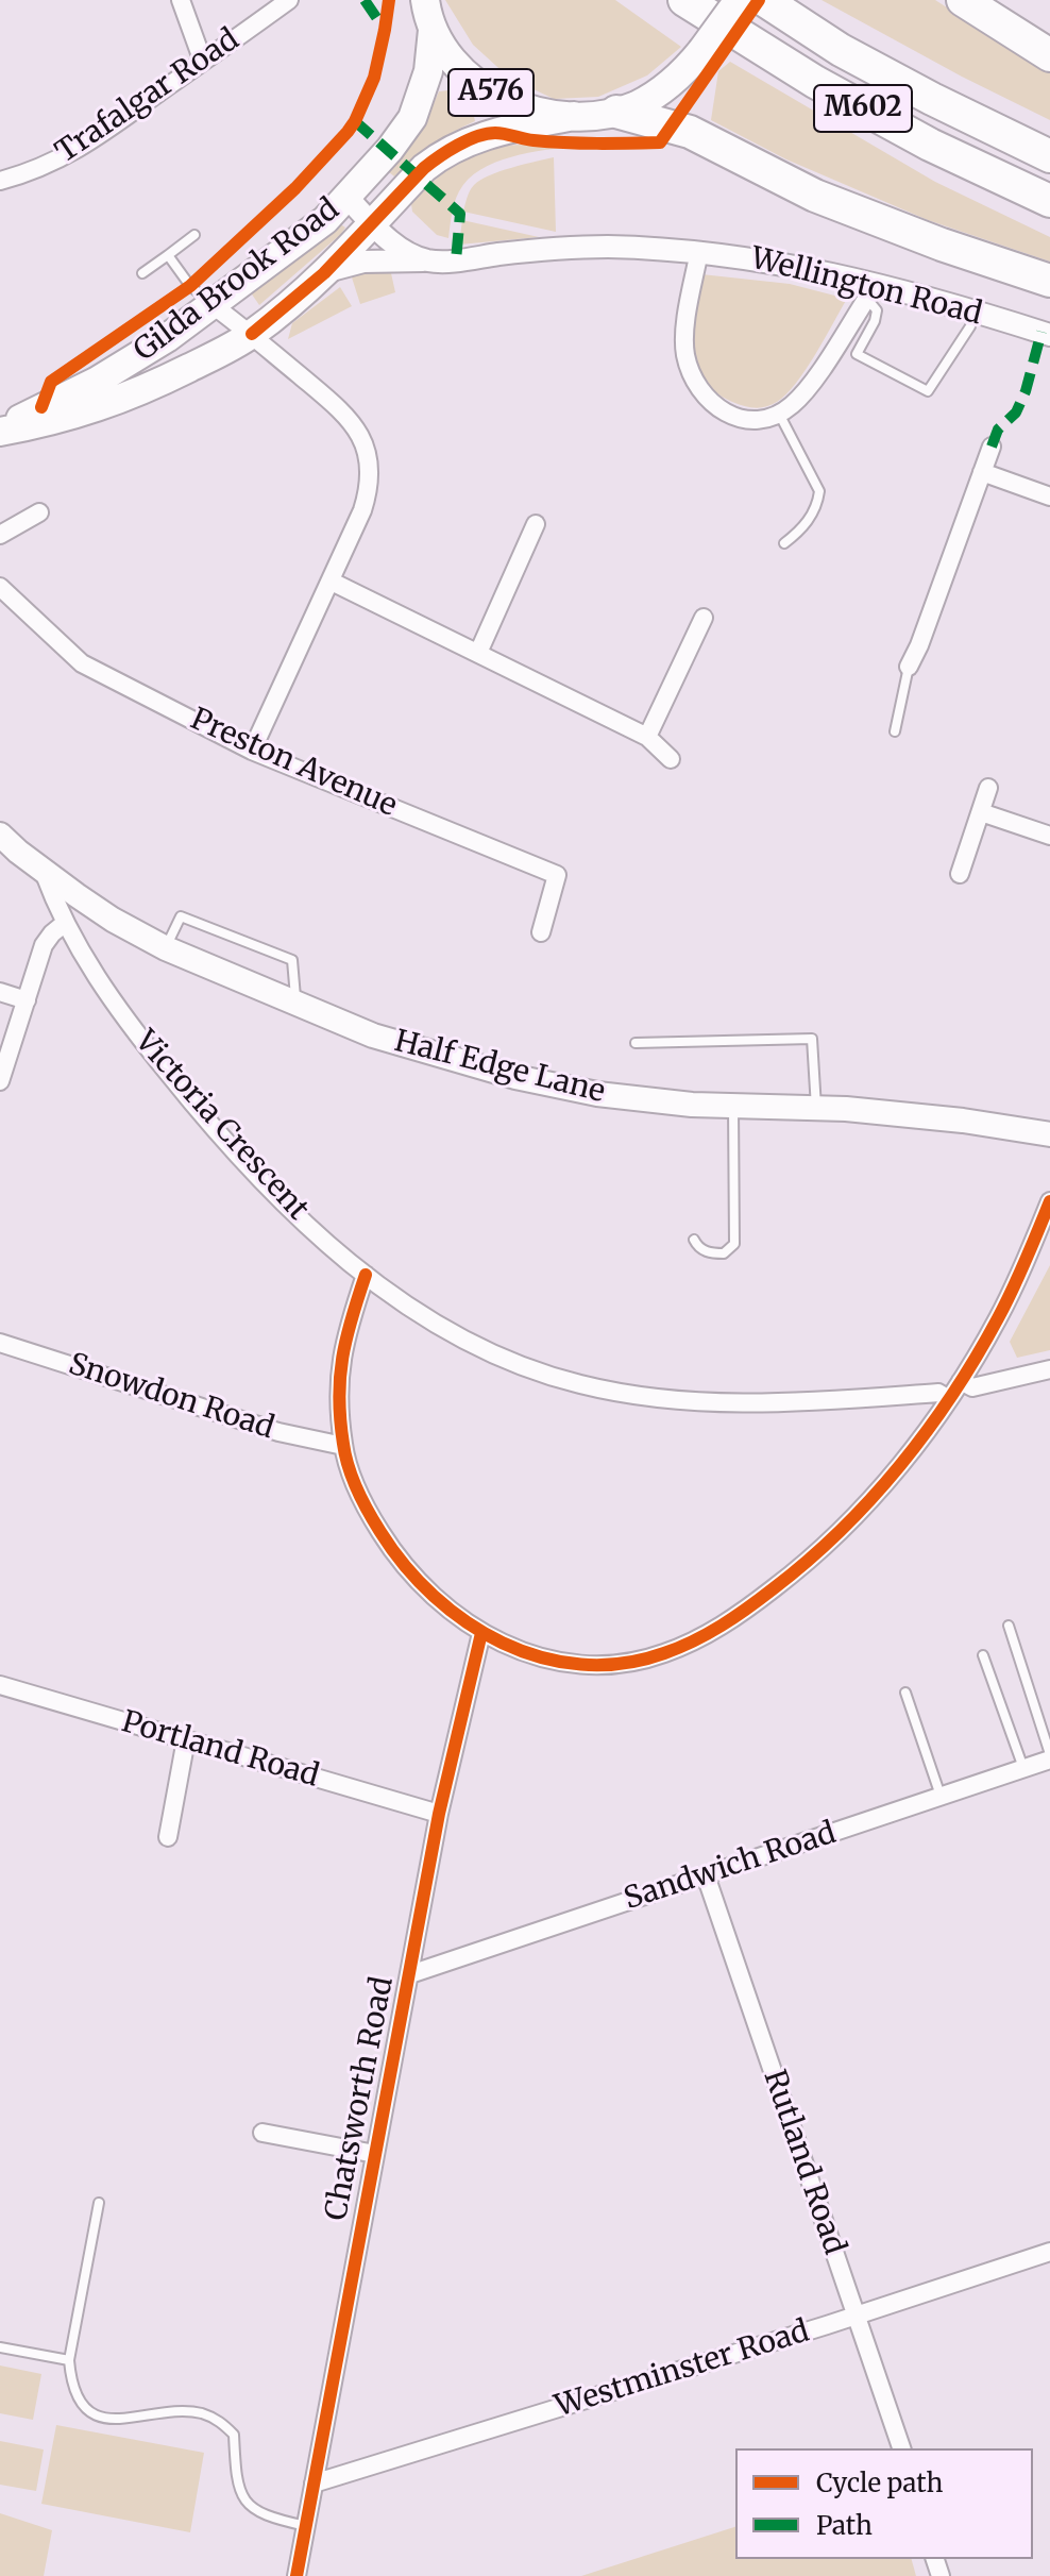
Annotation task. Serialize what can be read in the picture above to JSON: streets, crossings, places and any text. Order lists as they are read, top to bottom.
{
  "streets": {
    "highway": ["M602"],
    "main road": ["A576", "Gilda Brook Road", "Half Edge Lane"],
    "street": [
      "Trafalgar Road",
      "Wellington Road",
      "Preston Avenue",
      "Victoria Crescent",
      "Snowdon Road",
      "Portland Road",
      "Sandwich Road",
      "Chatsworth Road",
      "Rutland Road",
      "Westminster Road"
    ]
  },
  "crossings": [
    ["A576", "Gilda Brook Road"],
    ["Gilda Brook Road", "Wellington Road"],
    ["Half Edge Lane", "Victoria Crescent"],
    ["Portland Road", "Chatsworth Road"],
    ["Sandwich Road", "Chatsworth Road"],
    ["Sandwich Road", "Rutland Road"],
    ["Chatsworth Road", "Westminster Road"],
    ["Rutland Road", "Westminster Road"]
  ],
  "legend": ["Cycle path", "Path"]
}
